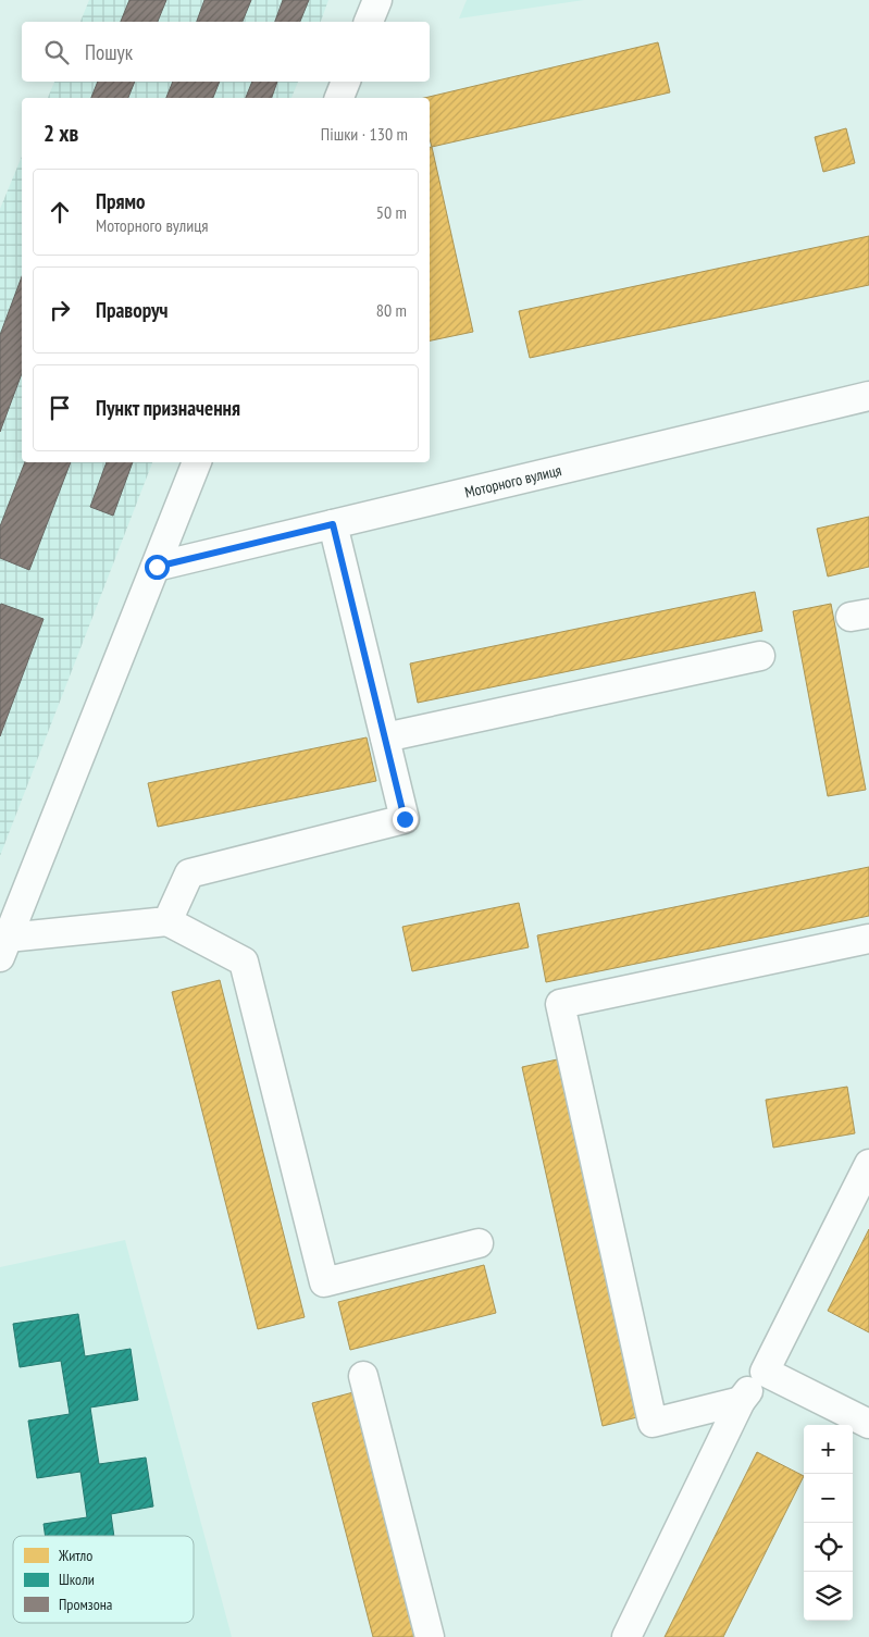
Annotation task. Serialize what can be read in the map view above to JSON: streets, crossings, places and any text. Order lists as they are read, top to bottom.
{
  "streets": {
    "street": ["Моторного вулиця"]
  },
  "legend": ["Житло", "Школи", "Промзона"],
  "page": {
    "search": "Пошук",
    "heading": ["2 хв", "Пішки · 130 m"],
    "list": [
      ["Прямо", "Моторного вулиця", "50 m"],
      ["Праворуч", "80 m"],
      "Пункт призначення"
    ],
    "map_buttons": ["+", "−"]
  }
}
